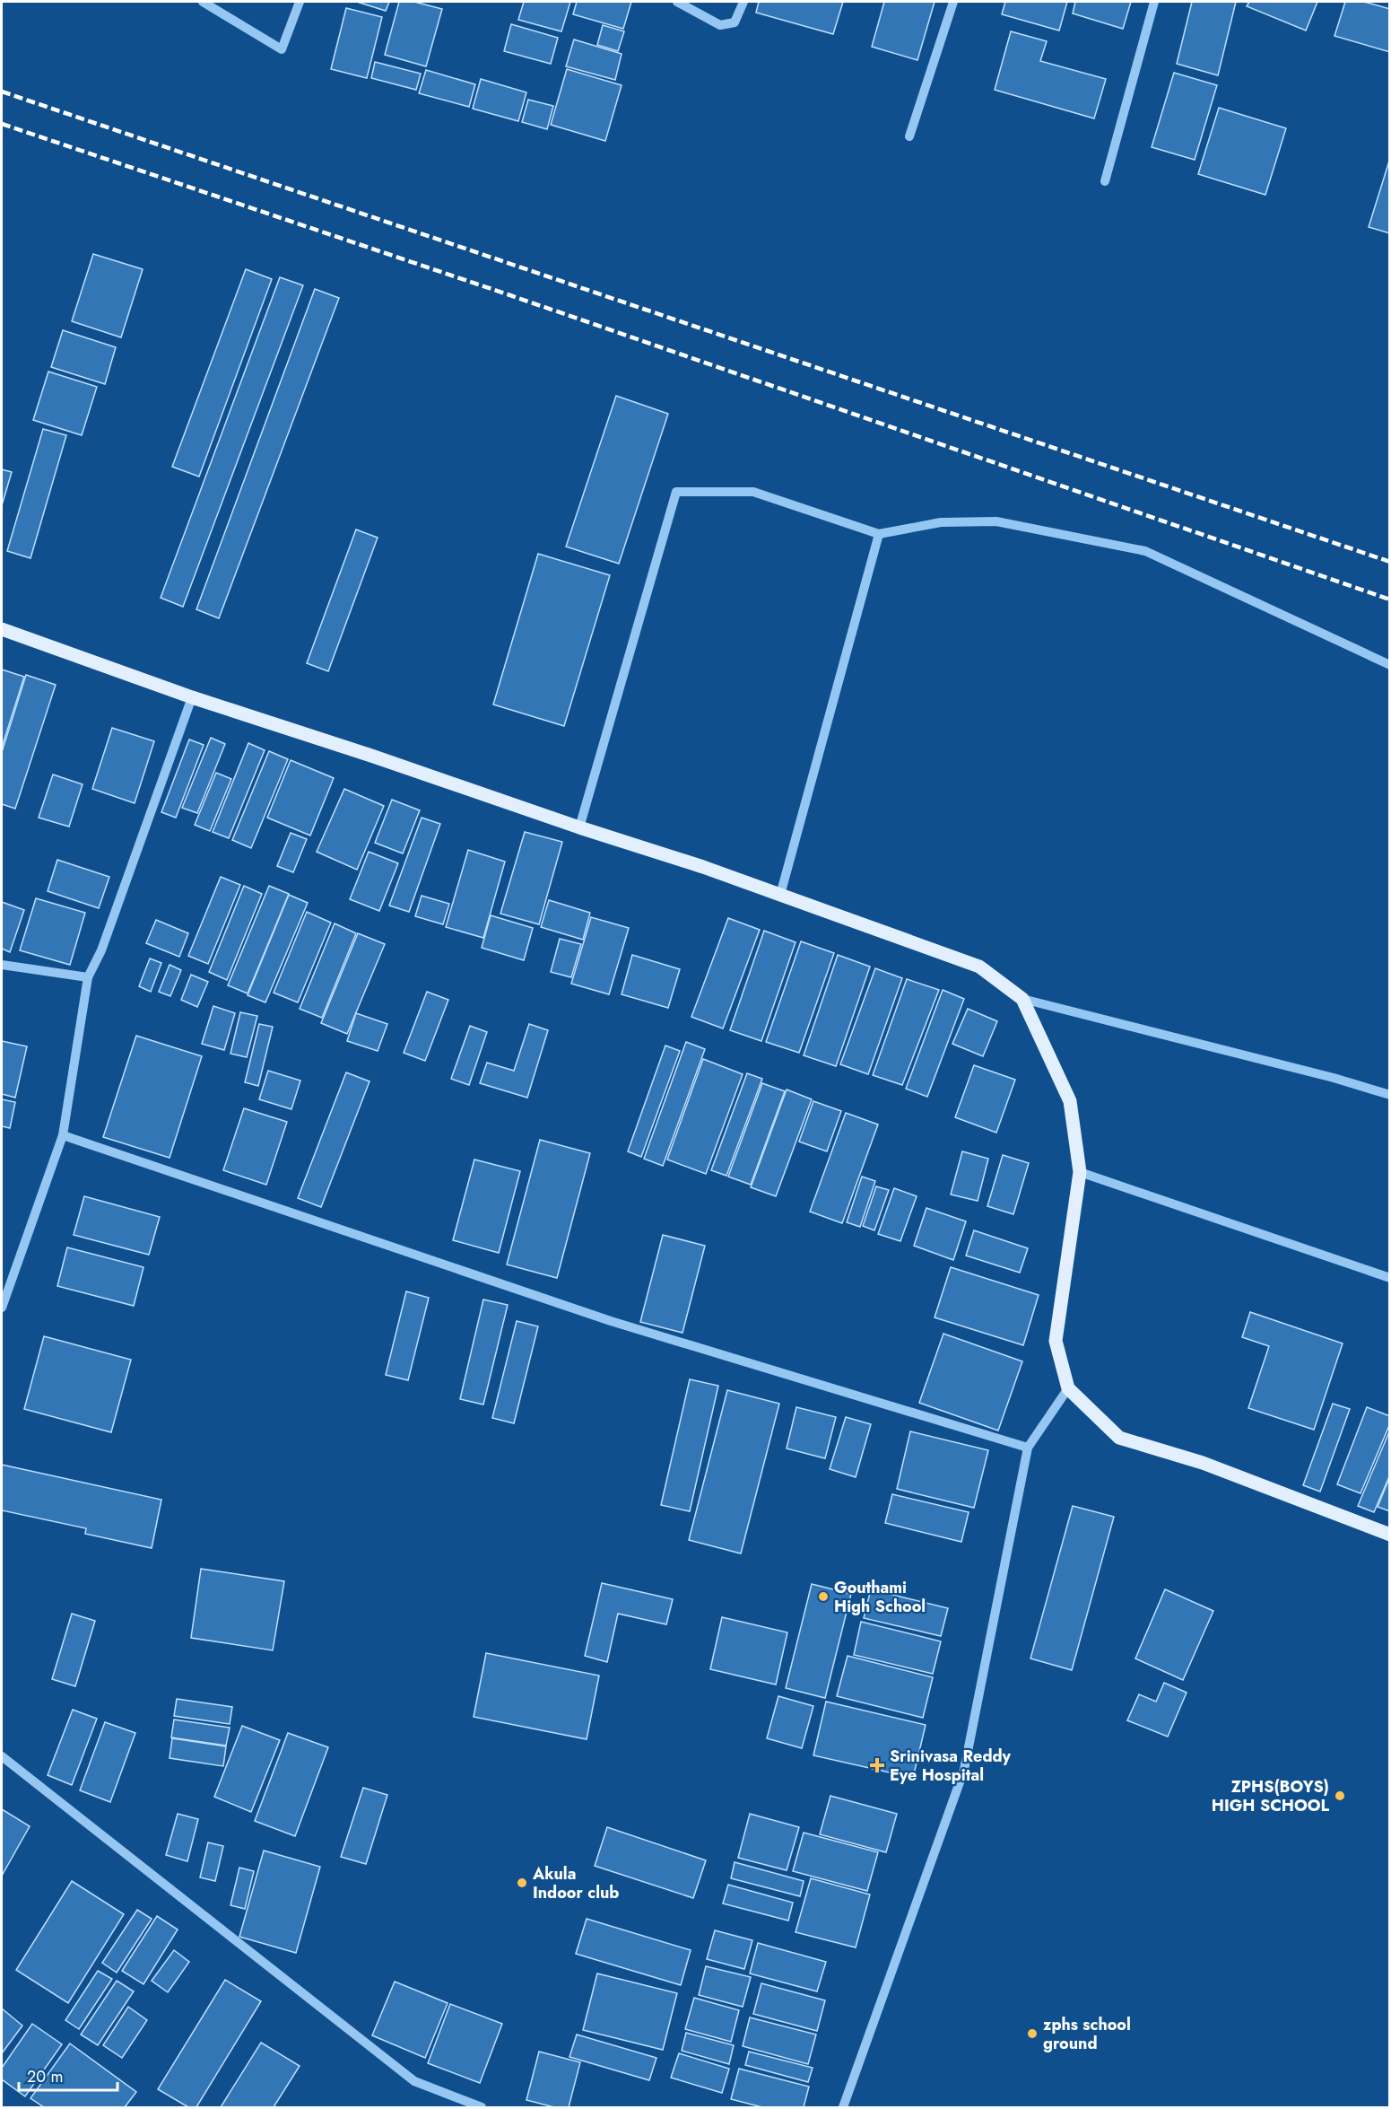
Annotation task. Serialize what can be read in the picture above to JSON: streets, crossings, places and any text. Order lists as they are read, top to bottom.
{
  "places": {
    "other": [
      "Gouthami High School",
      "ZPHS(BOYS) HIGH SCHOOL",
      "Akula Indoor club",
      "zphs school ground"
    ],
    "health": ["Srinivasa Reddy Eye Hospital"]
  },
  "scale_bar": "20 m"
}
